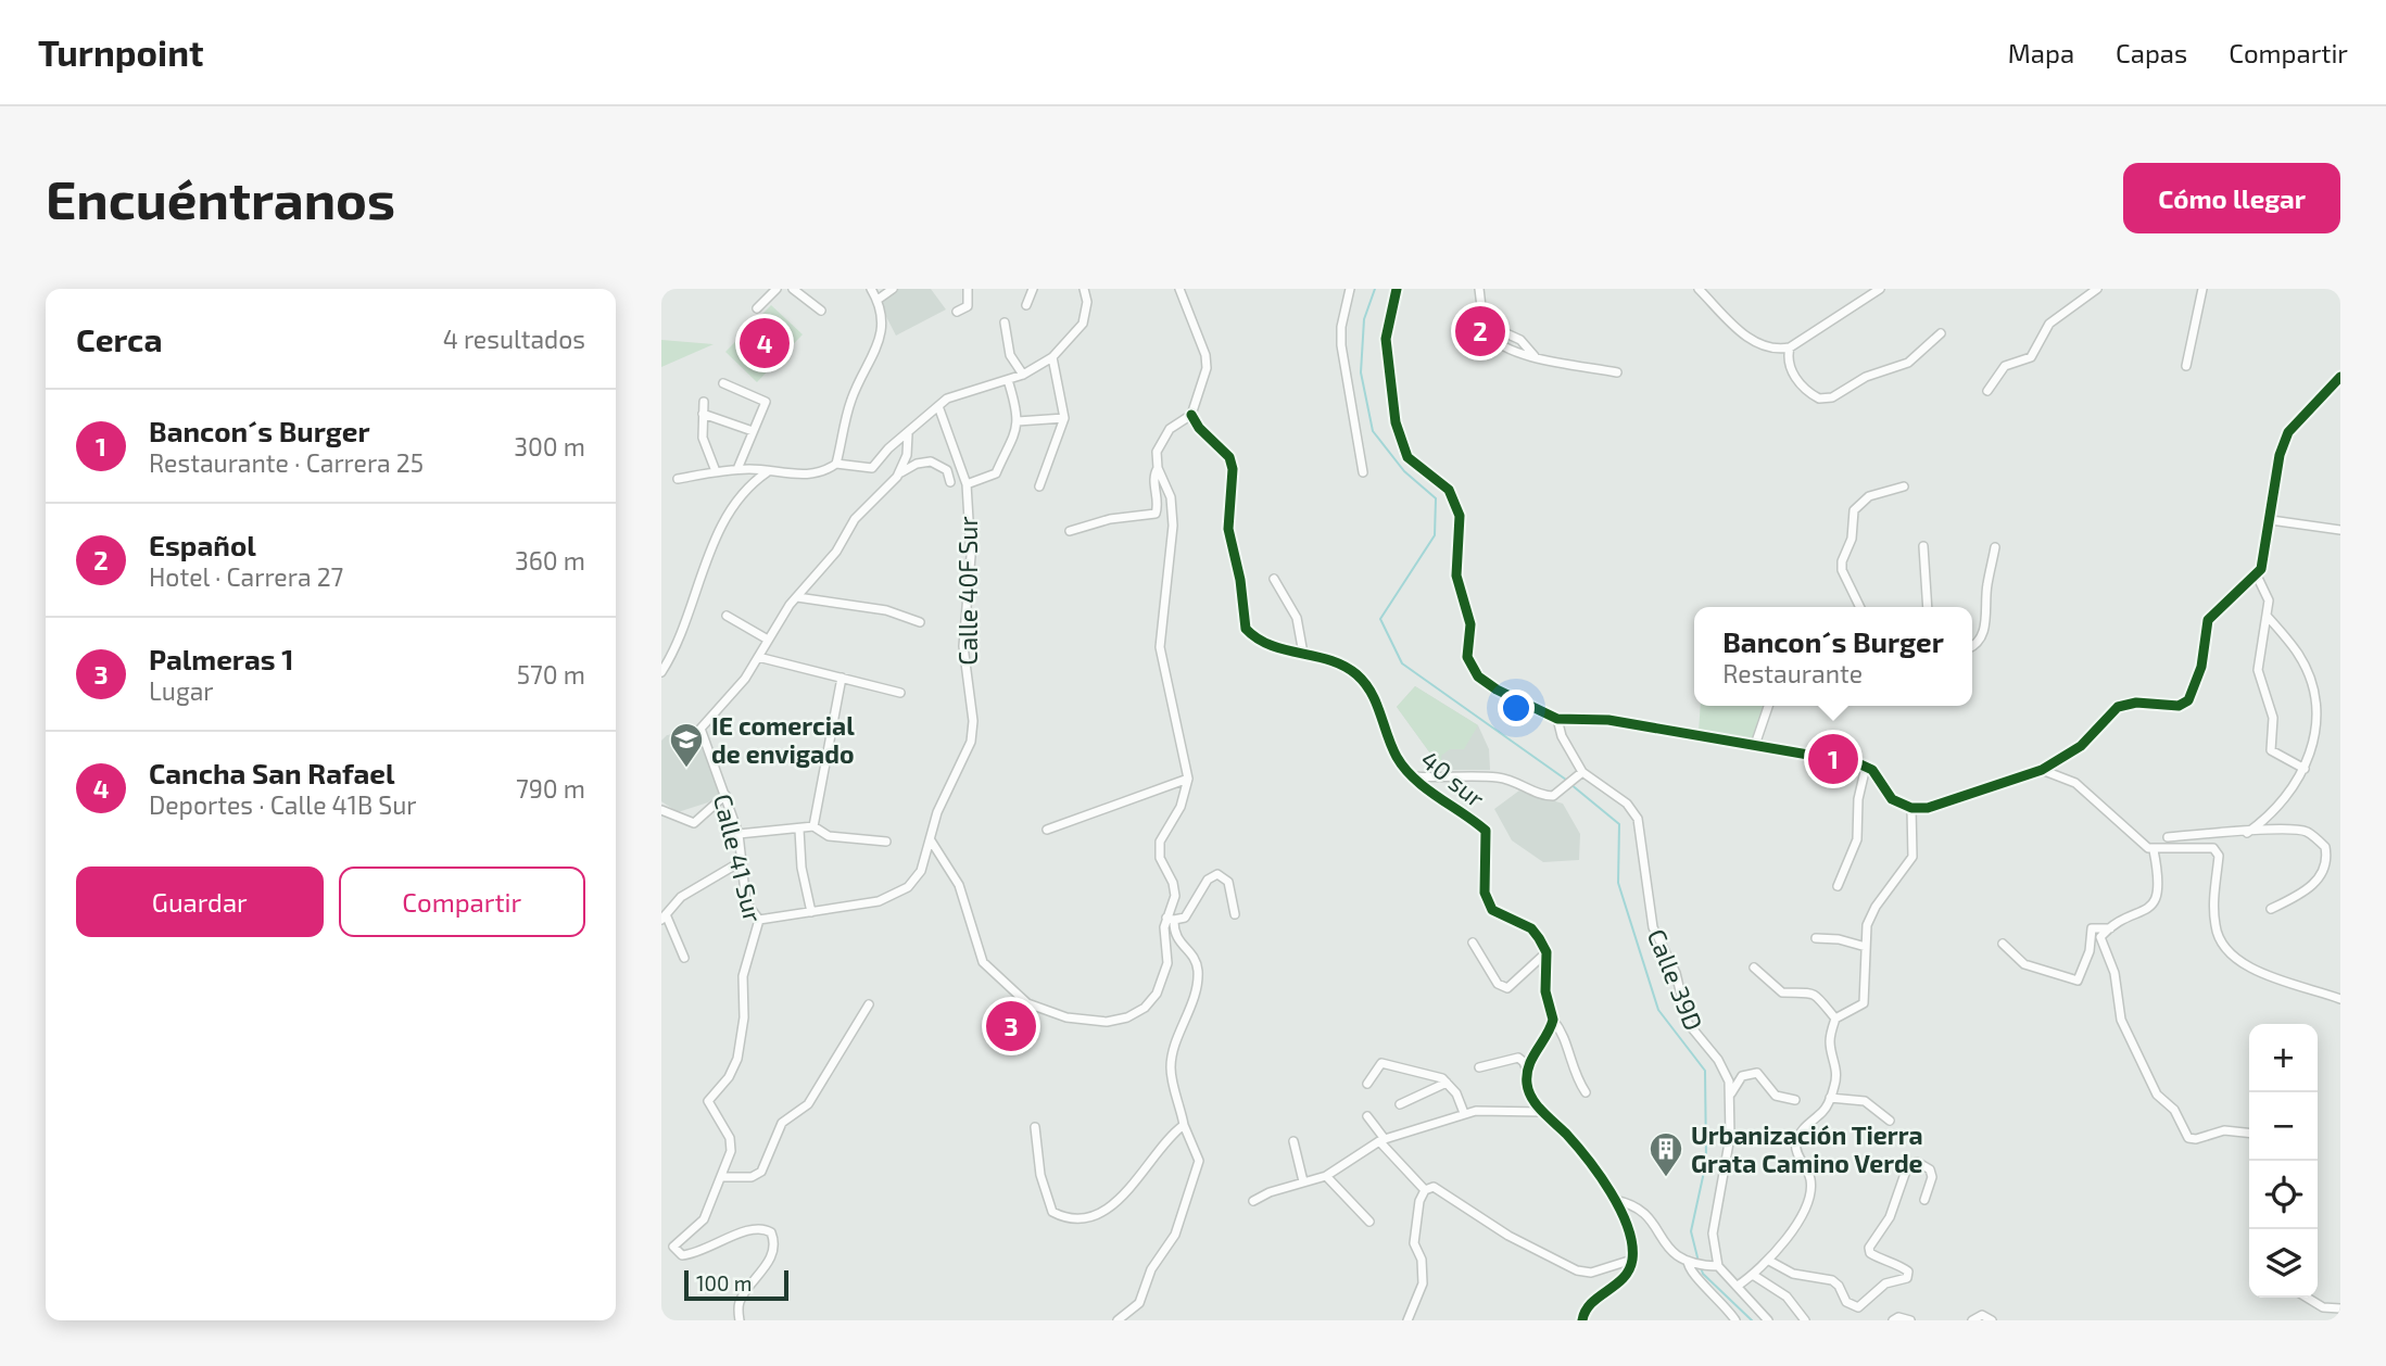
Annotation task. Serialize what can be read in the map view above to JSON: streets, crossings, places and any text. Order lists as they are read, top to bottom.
{
  "streets": {
    "street": [
      "Calle 40F Sur",
      "40 sur",
      "Calle 41 Sur",
      "Calle 39D"
    ]
  },
  "places": {
    "school or university": ["IE comercial de envigado"],
    "building": ["Urbanización Tierra Grata Camino Verde"]
  },
  "scale_bar": "100 m",
  "page": {
    "header": "Turnpoint",
    "nav": ["Mapa", "Capas", "Compartir"],
    "buttons": [
      "Cómo llegar",
      ["Guardar", "Compartir"]
    ],
    "title": "Encuéntranos",
    "heading": ["Cerca", "4 resultados"],
    "pins": [
      "2",
      "4",
      "1",
      "3"
    ],
    "list": [
      {
        "mark": "1",
        "name": "Bancon´s Burger",
        "note": "Restaurante · Carrera 25",
        "value": "300 m"
      },
      {
        "mark": "2",
        "name": "Español",
        "note": "Hotel · Carrera 27",
        "value": "360 m"
      },
      {
        "mark": "3",
        "name": "Palmeras 1",
        "note": "Lugar",
        "value": "570 m"
      },
      {
        "mark": "4",
        "name": "Cancha San Rafael",
        "note": "Deportes · Calle 41B Sur",
        "value": "790 m"
      }
    ],
    "popup": ["Bancon´s Burger", "Restaurante"],
    "map_buttons": ["+", "−"],
    "scale": "100 m"
  }
}
